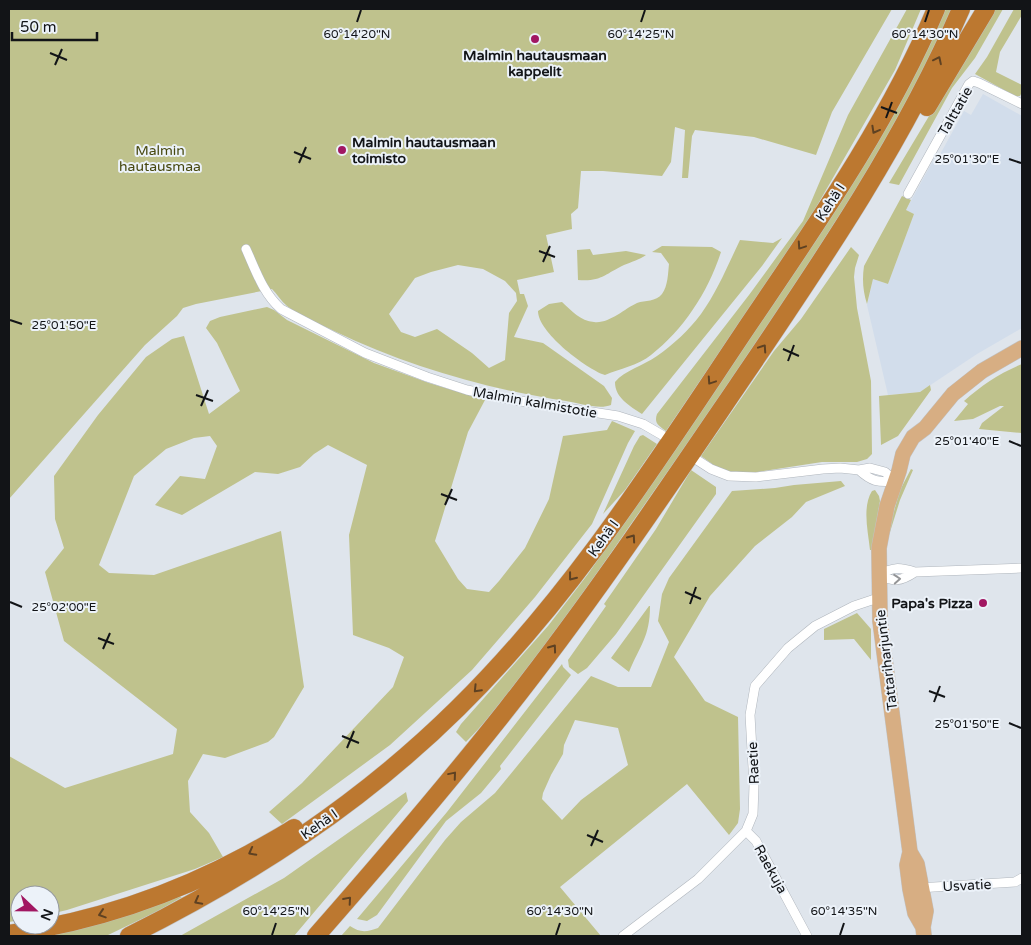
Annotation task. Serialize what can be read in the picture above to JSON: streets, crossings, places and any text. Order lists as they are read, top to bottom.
{
  "streets": {
    "highway": ["Kehä I"],
    "main road": ["Tattariharjuntie"],
    "street": [
      "Talttatie",
      "Malmin kalmistotie",
      "Raetie",
      "Raekuja",
      "Usvatie"
    ]
  },
  "crossings": [
    ["Tattariharjuntie", "Raetie"],
    ["Tattariharjuntie", "Usvatie"],
    ["Raetie", "Raekuja"]
  ],
  "parks": ["Malmin hautausmaa"],
  "places": ["Malmin hautausmaan kappelit", "Malmin hautausmaan toimisto", "Papa's Pizza"],
  "scale_bar": "50 m",
  "north": "right",
  "coordinates": [
    "60°14'25\"N",
    "60°14'30\"N",
    "60°14'20\"N",
    "25°01'30\"E",
    "25°01'50\"E",
    "25°01'40\"E",
    "25°02'00\"E",
    "60°14'35\"N"
  ]
}
